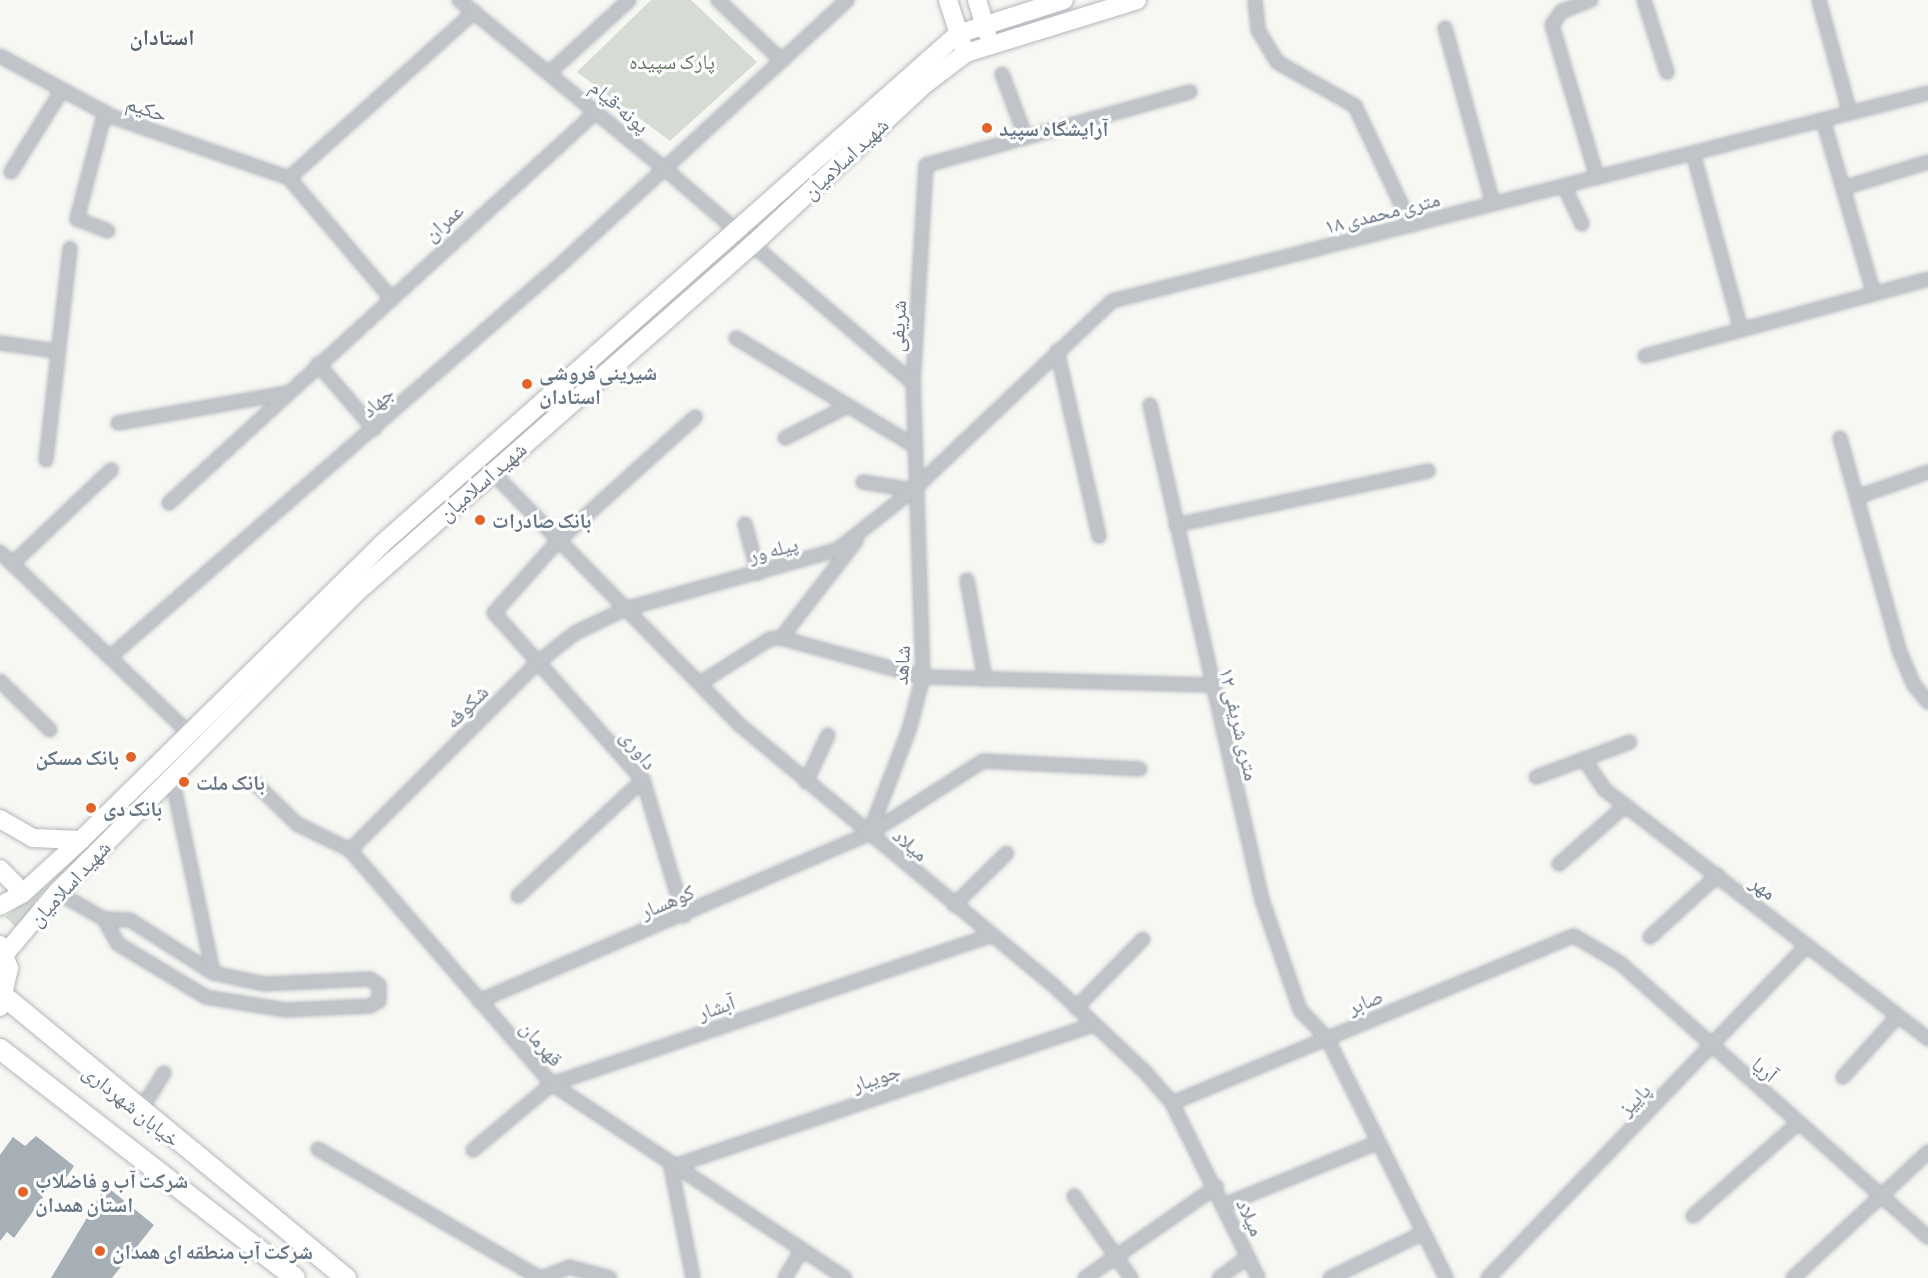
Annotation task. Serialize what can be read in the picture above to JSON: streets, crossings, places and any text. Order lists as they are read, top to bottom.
{
  "streets": {
    "main road": ["شهید اسلامیان", "خیابان شهرداری"],
    "street": [
      "پونه-قیام",
      "حکیم",
      "۱۸ متری محمدی",
      "عمران",
      "شریفی",
      "جهاد",
      "پیله ور",
      "شاهد",
      "شکوفه",
      "۱۲ متری شریفی",
      "داوری",
      "میلاد",
      "مهر",
      "کوهسار",
      "صابر",
      "آبشار",
      "قهرمان",
      "آریا",
      "جویبار",
      "پاییز"
    ]
  },
  "crossings": [
    ["پونه-قیام", "شهید اسلامیان"],
    ["پونه-قیام", "عمران"],
    ["پونه-قیام", "شریفی"],
    ["پونه-قیام", "جهاد"],
    ["شهید اسلامیان", "میلاد"],
    ["۱۸ متری محمدی", "شریفی"],
    ["۱۸ متری محمدی", "پیله ور"],
    ["۱۸ متری محمدی", "شاهد"],
    ["شریفی", "پیله ور"],
    ["شریفی", "شاهد"],
    ["پیله ور", "شاهد"],
    ["پیله ور", "شکوفه"],
    ["پیله ور", "میلاد"],
    ["شاهد", "میلاد"],
    ["شاهد", "کوهسار"],
    ["شکوفه", "داوری"],
    ["شکوفه", "میلاد"],
    ["شکوفه", "قهرمان"],
    ["۱۲ متری شریفی", "صابر"],
    ["داوری", "میلاد"],
    ["داوری", "کوهسار"],
    ["میلاد", "کوهسار"],
    ["میلاد", "صابر"],
    ["میلاد", "آبشار"],
    ["میلاد", "جویبار"],
    ["مهر", "پاییز"],
    ["کوهسار", "قهرمان"],
    ["صابر", "آریا"],
    ["آبشار", "قهرمان"],
    ["قهرمان", "جویبار"],
    ["آریا", "پاییز"]
  ],
  "districts": ["استادان"],
  "parks": ["پارک سپیده"],
  "places": [
    "آرایشگاه سپید",
    "شیرینی فروشی استادان",
    "بانک صادرات",
    "بانک مسکن",
    "بانک ملت",
    "بانک دی",
    "شرکت آب و فاضلاب استان همدان",
    "شرکت آب منطقه ای همدان"
  ]
}
